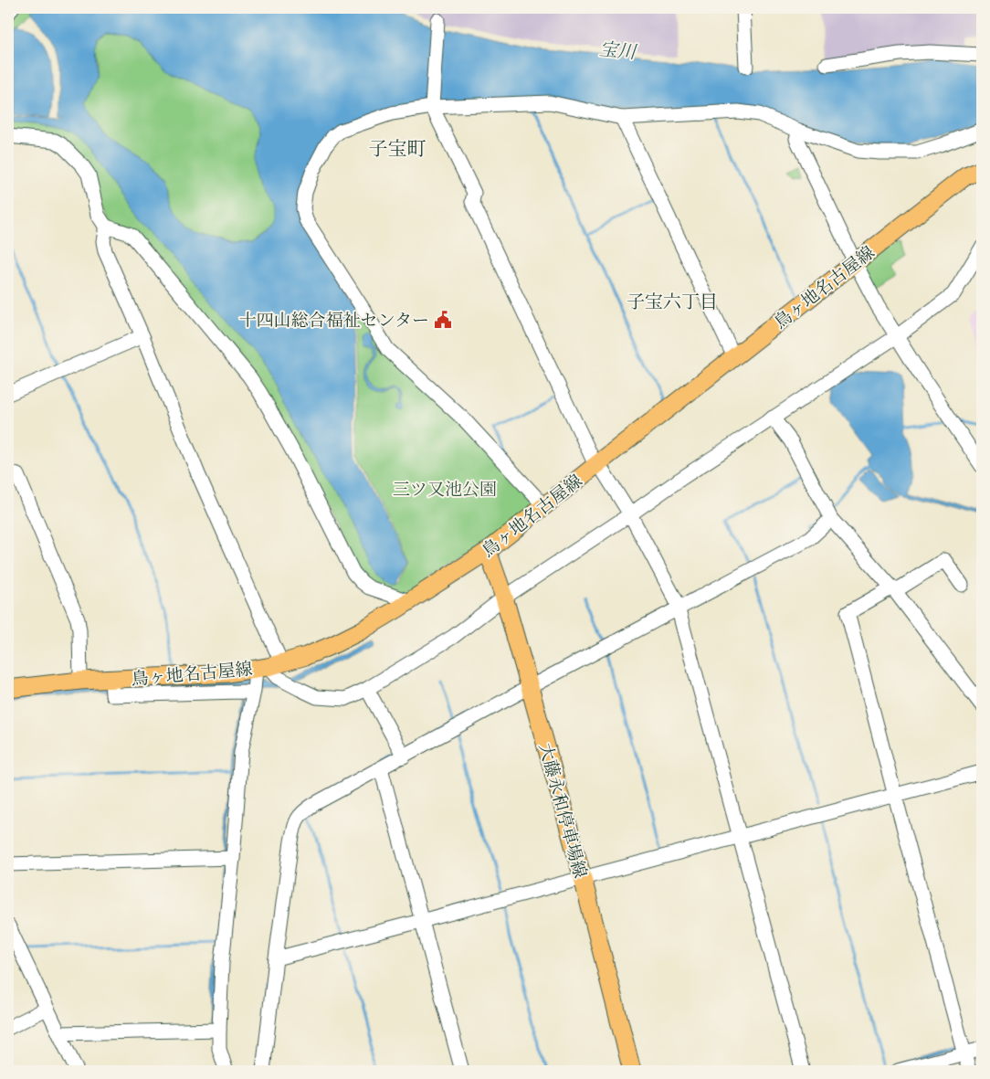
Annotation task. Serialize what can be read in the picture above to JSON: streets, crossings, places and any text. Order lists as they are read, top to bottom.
{
  "streets": {
    "main road": ["鳥ヶ地名古屋線", "大藤永和停車場線"]
  },
  "crossings": [
    ["鳥ヶ地名古屋線", "大藤永和停車場線"]
  ],
  "districts": ["子宝町", "子宝六丁目"],
  "water": ["宝川"],
  "parks": ["三ツ又池公園"],
  "places": {
    "public building": ["十四山総合福祉センター"]
  }
}
